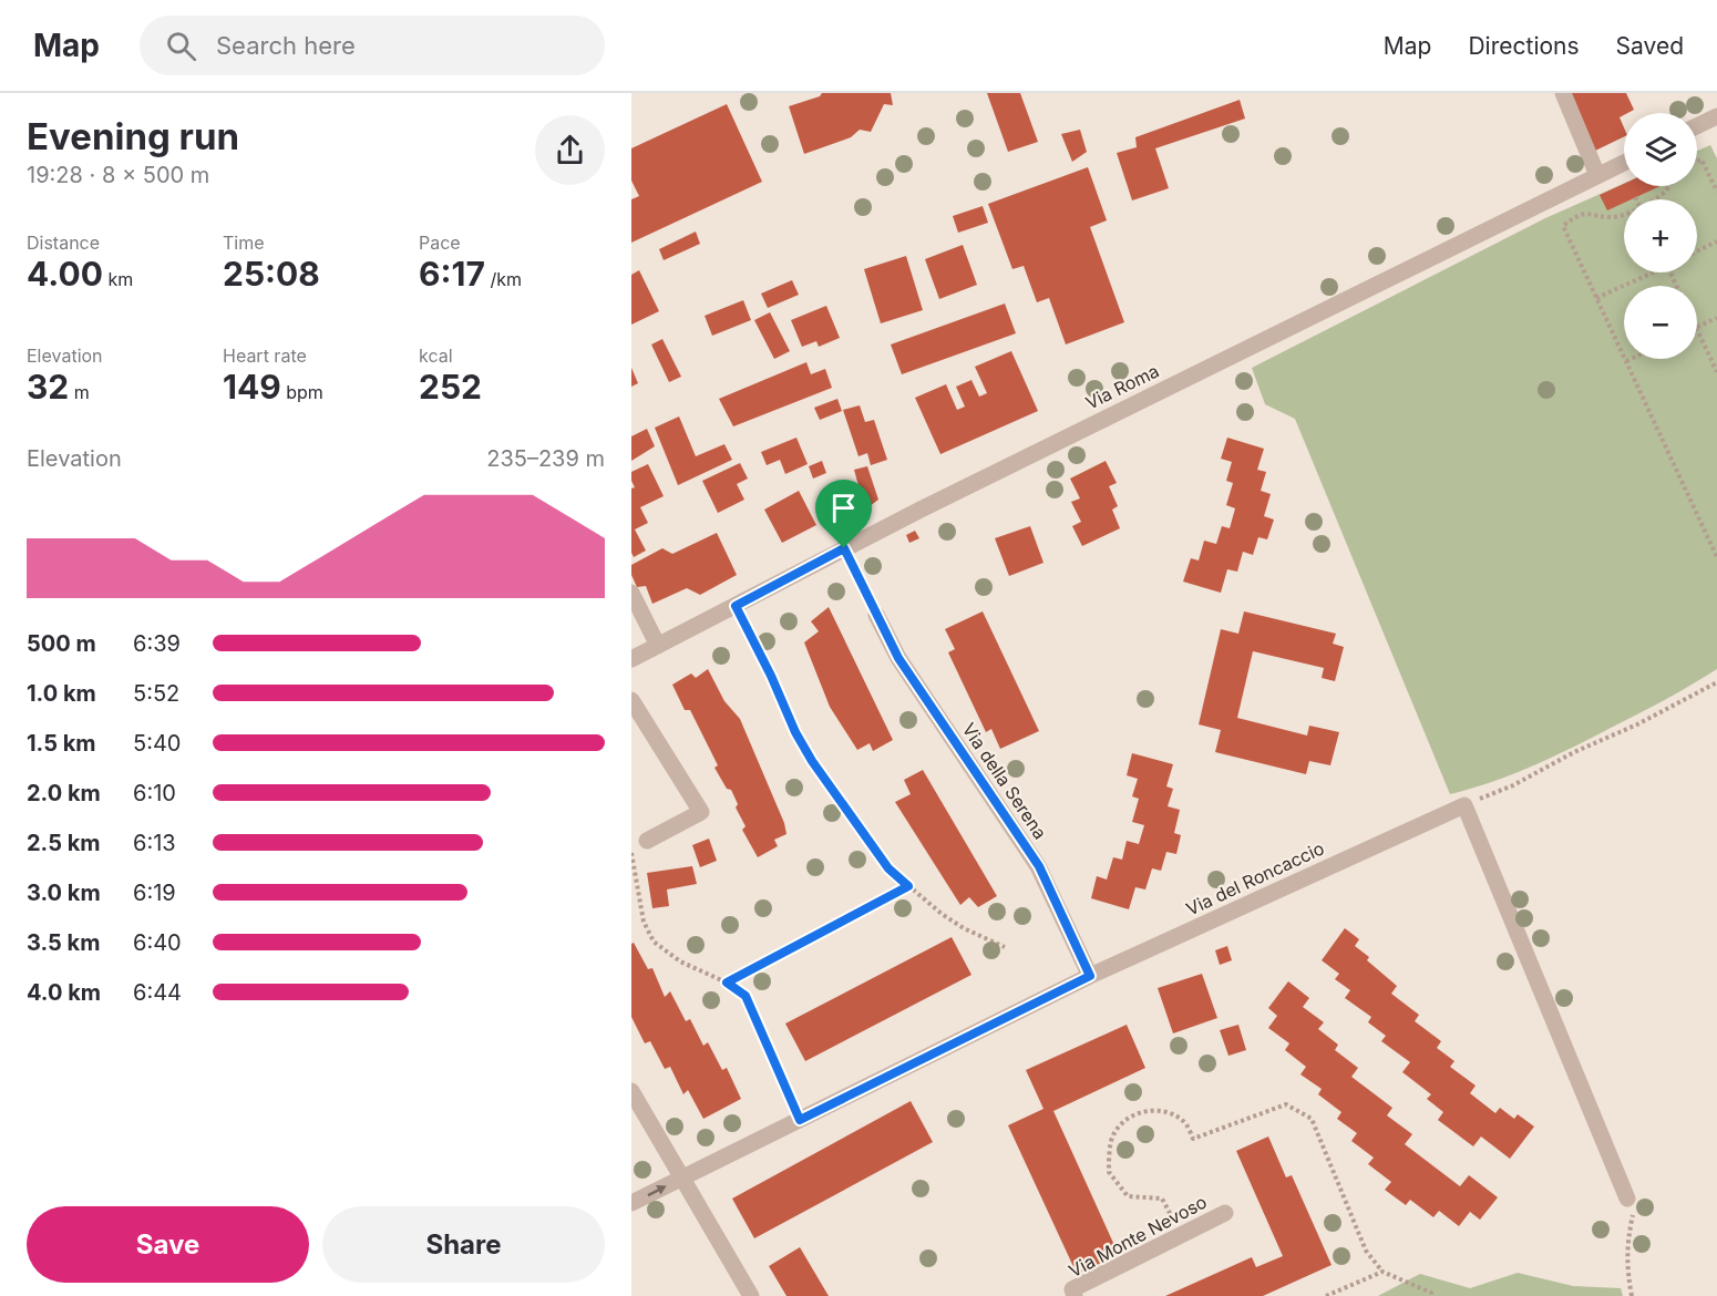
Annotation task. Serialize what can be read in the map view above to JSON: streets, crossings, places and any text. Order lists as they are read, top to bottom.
{
  "streets": {
    "street": [
      "Via Roma",
      "Via della Serena",
      "Via del Roncaccio",
      "Via Monte Nevoso"
    ]
  },
  "crossings": [
    ["Via della Serena", "Via del Roncaccio"]
  ],
  "page": {
    "header": "Map",
    "search": "Search here",
    "nav": ["Map", "Directions", "Saved"],
    "heading": ["Evening run", "19:28 · 8 × 500 m"],
    "map_buttons": ["+", "−"],
    "stats": [
      ["Distance", "4.00 km"],
      ["Time", "25:08"],
      ["Pace", "6:17 /km"],
      ["Elevation", "32 m"],
      ["Heart rate", "149 bpm"],
      ["kcal", "252"]
    ],
    "chart": ["Elevation", "235–239 m"],
    "list": [
      {
        "name": "500 m",
        "note": "6:39"
      },
      {
        "name": "1.0 km",
        "note": "5:52"
      },
      {
        "name": "1.5 km",
        "note": "5:40"
      },
      {
        "name": "2.0 km",
        "note": "6:10"
      },
      {
        "name": "2.5 km",
        "note": "6:13"
      },
      {
        "name": "3.0 km",
        "note": "6:19"
      },
      {
        "name": "3.5 km",
        "note": "6:40"
      },
      {
        "name": "4.0 km",
        "note": "6:44"
      }
    ],
    "buttons": ["Save", "Share"]
  }
}
